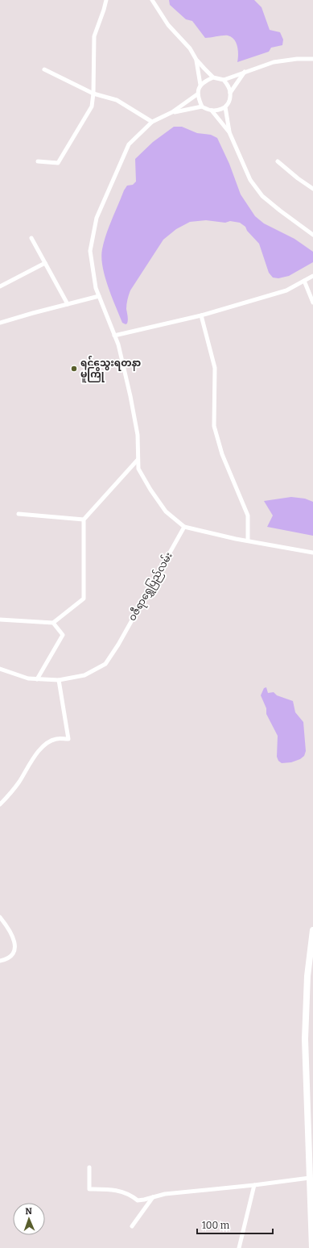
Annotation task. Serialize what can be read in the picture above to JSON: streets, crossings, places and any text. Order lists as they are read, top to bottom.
{
  "streets": {
    "street": ["ဝဇီရာရွှေပြည်လမ်း"]
  },
  "places": ["ရင်သွေးရတနာ မူကြို"],
  "scale_bar": "100 m",
  "north": "top"
}
